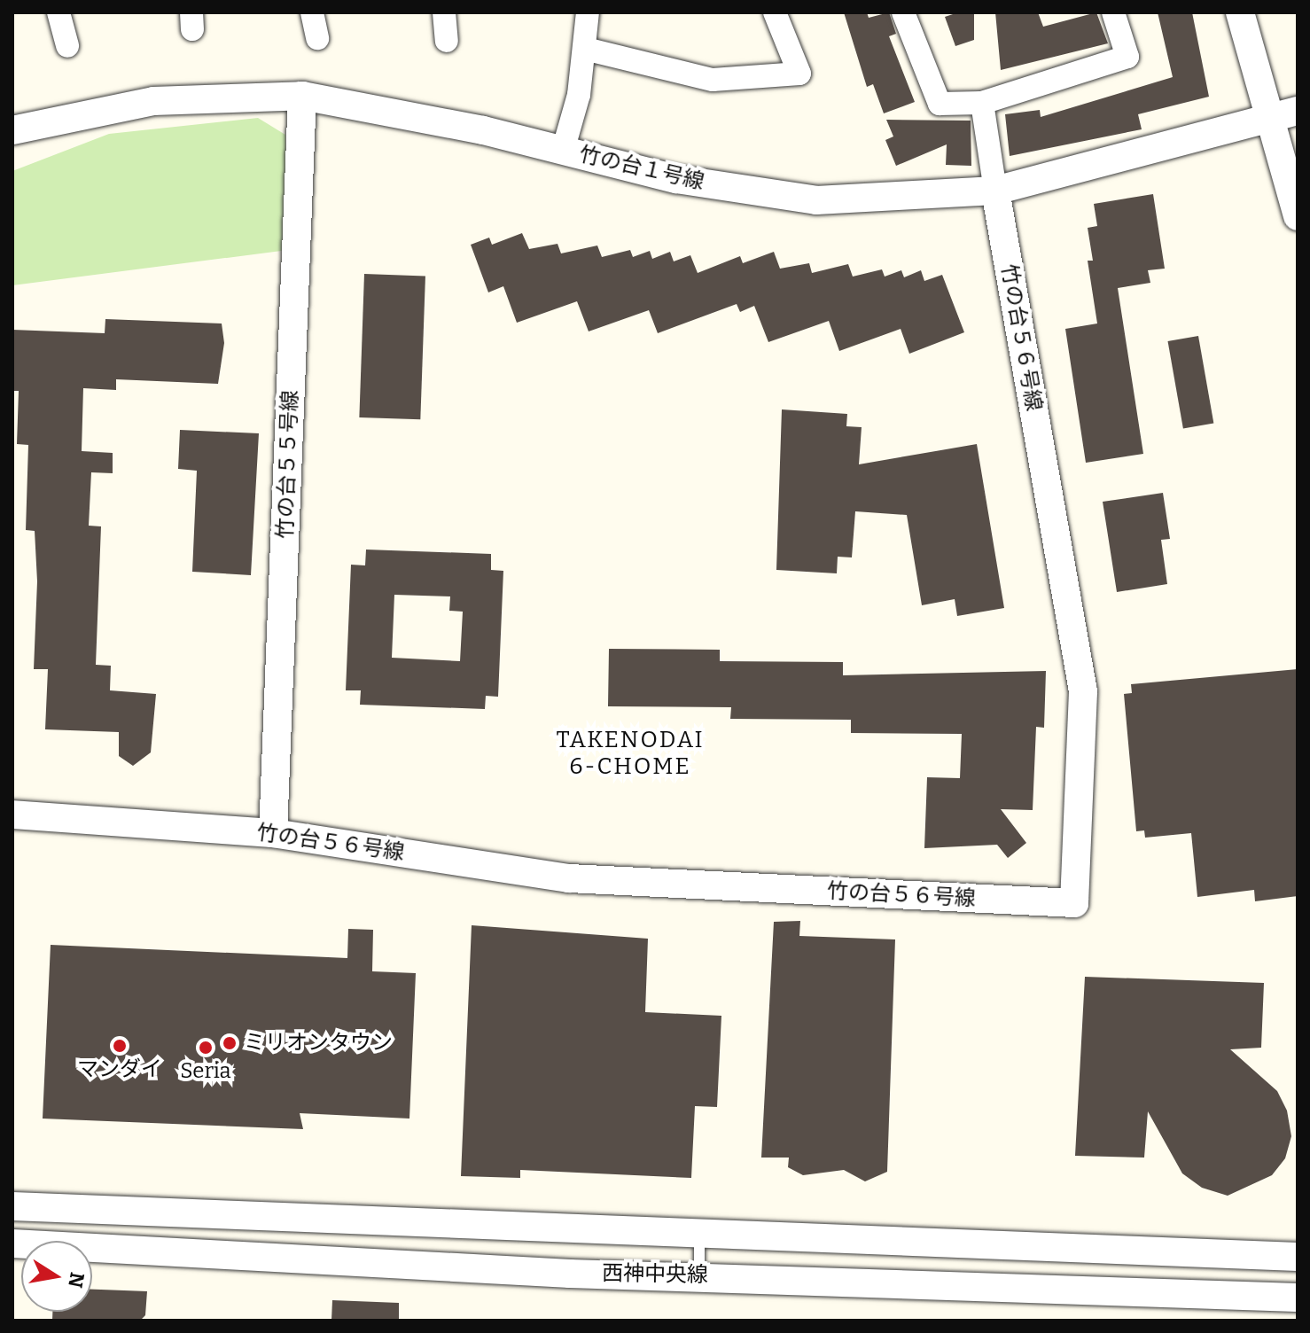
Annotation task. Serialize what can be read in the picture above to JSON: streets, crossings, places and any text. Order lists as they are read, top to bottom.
{
  "streets": {
    "street": [
      "竹の台１号線",
      "竹の台５６号線",
      "竹の台５５号線",
      "西神中央線"
    ]
  },
  "crossings": [
    ["竹の台１号線", "竹の台５６号線"],
    ["竹の台１号線", "竹の台５５号線"],
    ["竹の台５６号線", "竹の台５５号線"]
  ],
  "districts": ["TAKENODAI 6-CHOME"],
  "places": ["ミリオンタウン", "マンダイ", "Seria"],
  "north": "right"
}
